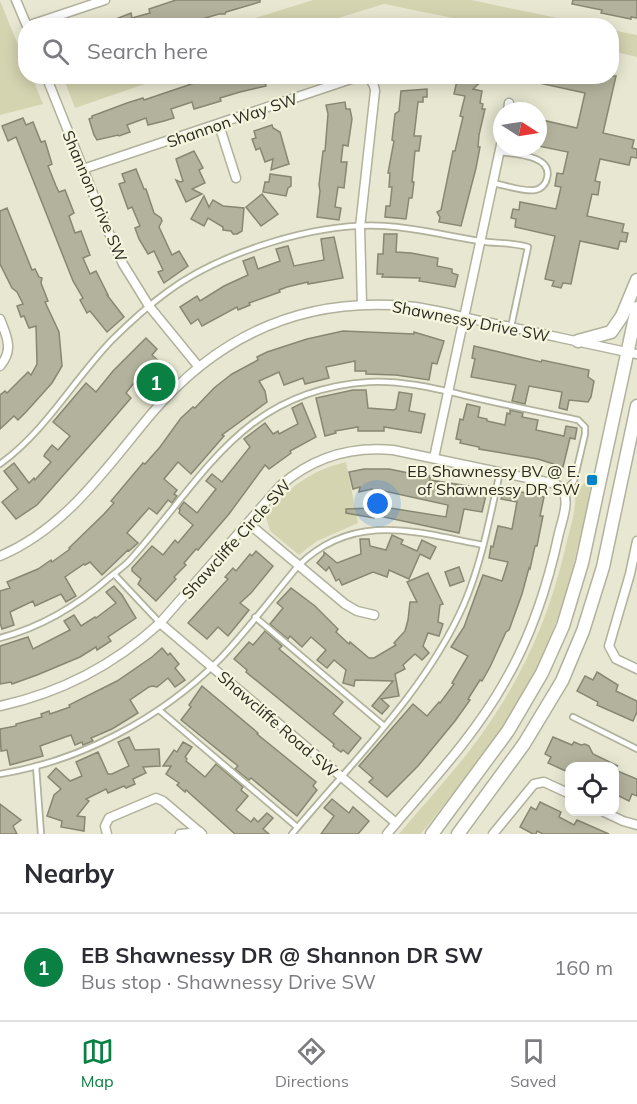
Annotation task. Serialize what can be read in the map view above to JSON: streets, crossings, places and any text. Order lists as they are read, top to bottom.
{
  "streets": {
    "street": [
      "Shannon Way SW",
      "Shannon Drive SW",
      "Shawnessy Drive SW",
      "Shawcliffe Circle SW",
      "Shawcliffe Road SW"
    ]
  },
  "crossings": [
    ["Shannon Way SW", "Shannon Drive SW"],
    ["Shannon Way SW", "Shawnessy Drive SW"],
    ["Shannon Drive SW", "Shawnessy Drive SW"],
    ["Shawcliffe Circle SW", "Shawcliffe Road SW"]
  ],
  "places": {
    "transit": ["EB Shawnessy BV @ E. of Shawnessy DR SW"]
  },
  "north": "right",
  "page": {
    "search": "Search here",
    "pins": "1",
    "heading": "Nearby",
    "list": [
      {
        "mark": "1",
        "name": "EB Shawnessy DR @ Shannon DR SW",
        "note": "Bus stop · Shawnessy Drive SW",
        "value": "160 m"
      }
    ],
    "nav": ["Map", "Directions", "Saved"]
  }
}
